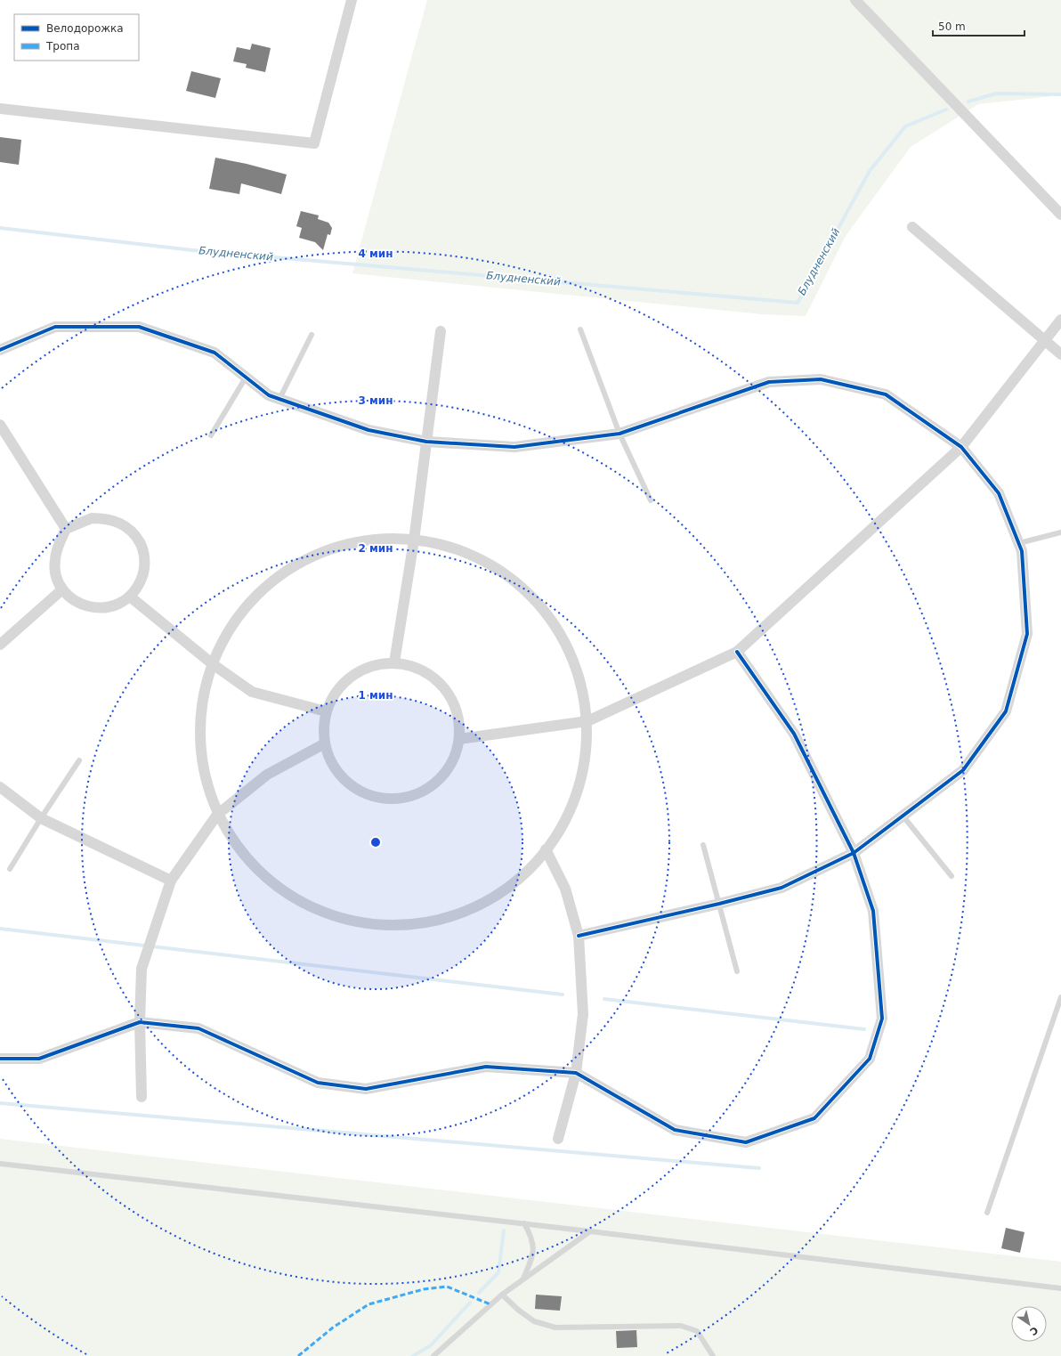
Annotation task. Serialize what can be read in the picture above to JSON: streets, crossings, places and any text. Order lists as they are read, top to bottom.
{
  "water": ["Блудненский"],
  "legend": ["Велодорожка", "Тропа"],
  "scale_bar": "50 m",
  "north": "bottom right",
  "rings": [
    "4 мин",
    "3 мин",
    "2 мин",
    "1 мин"
  ]
}
